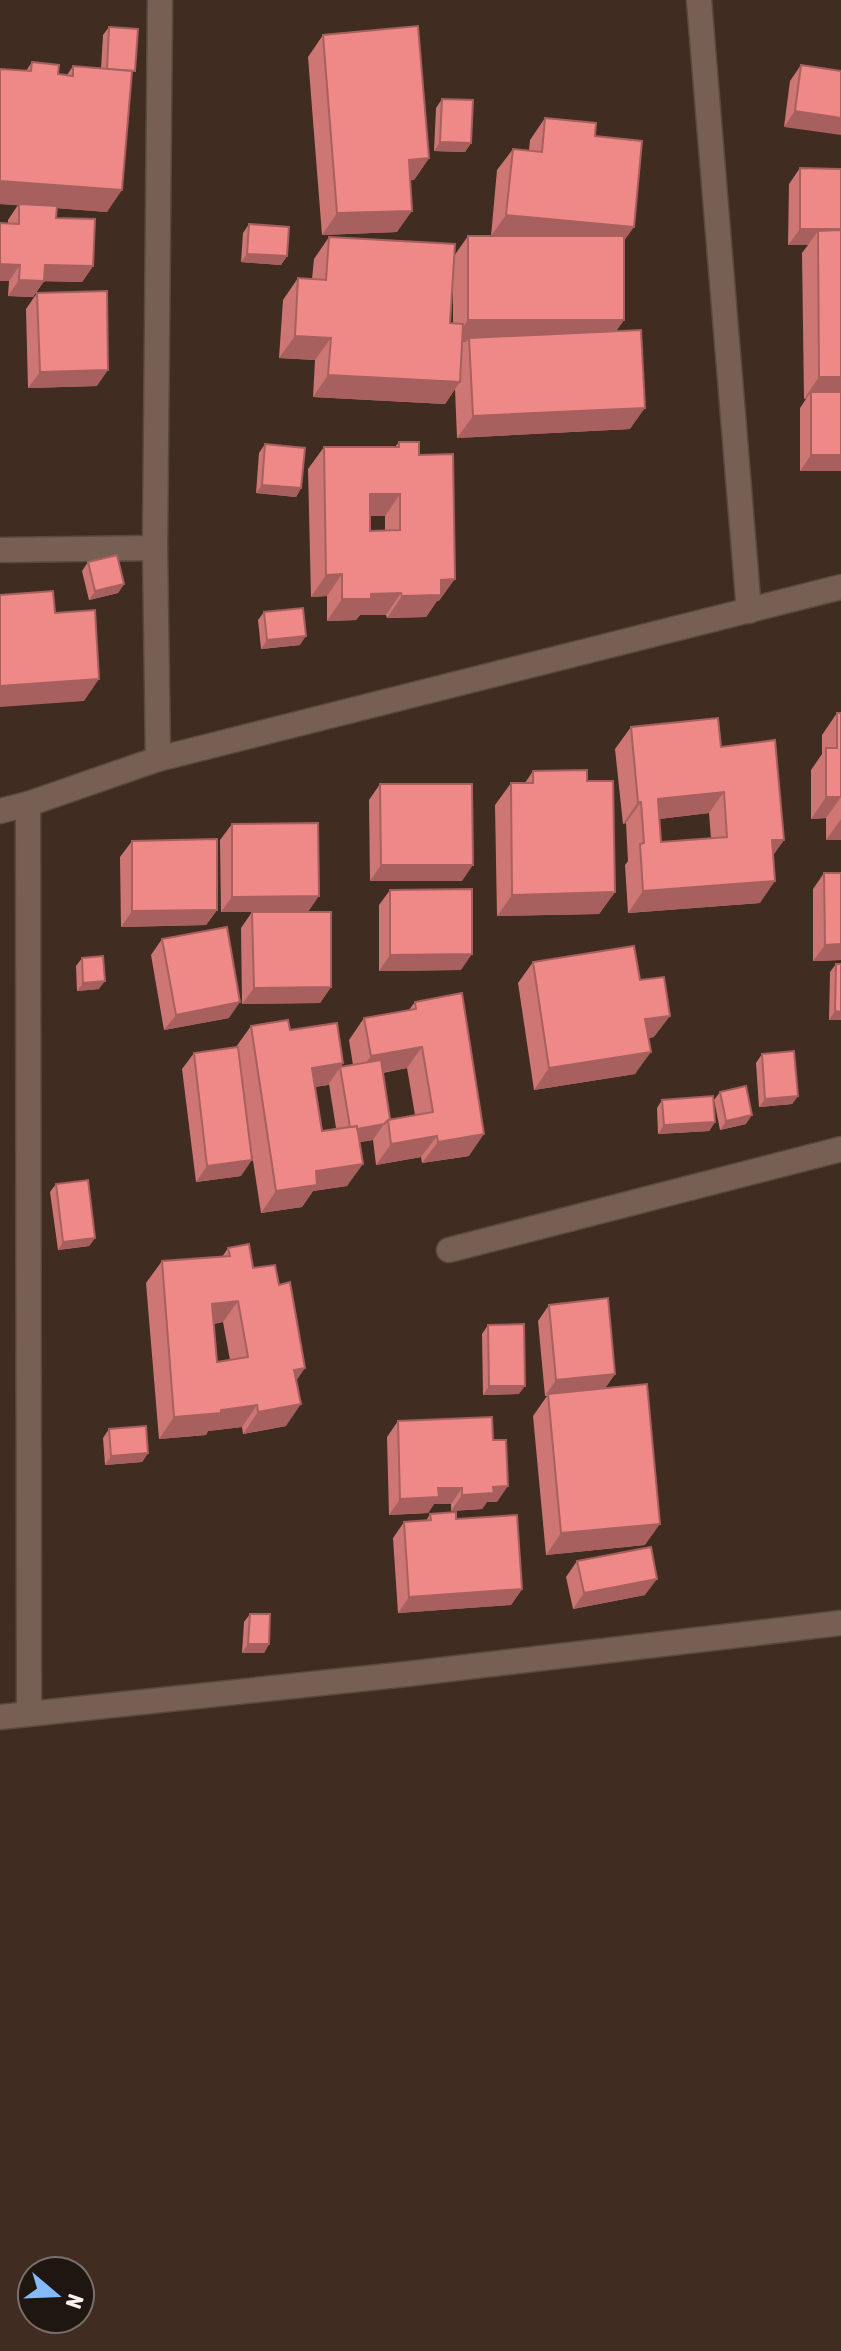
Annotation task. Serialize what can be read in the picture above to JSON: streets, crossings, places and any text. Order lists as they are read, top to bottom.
{
  "north": "right"
}
